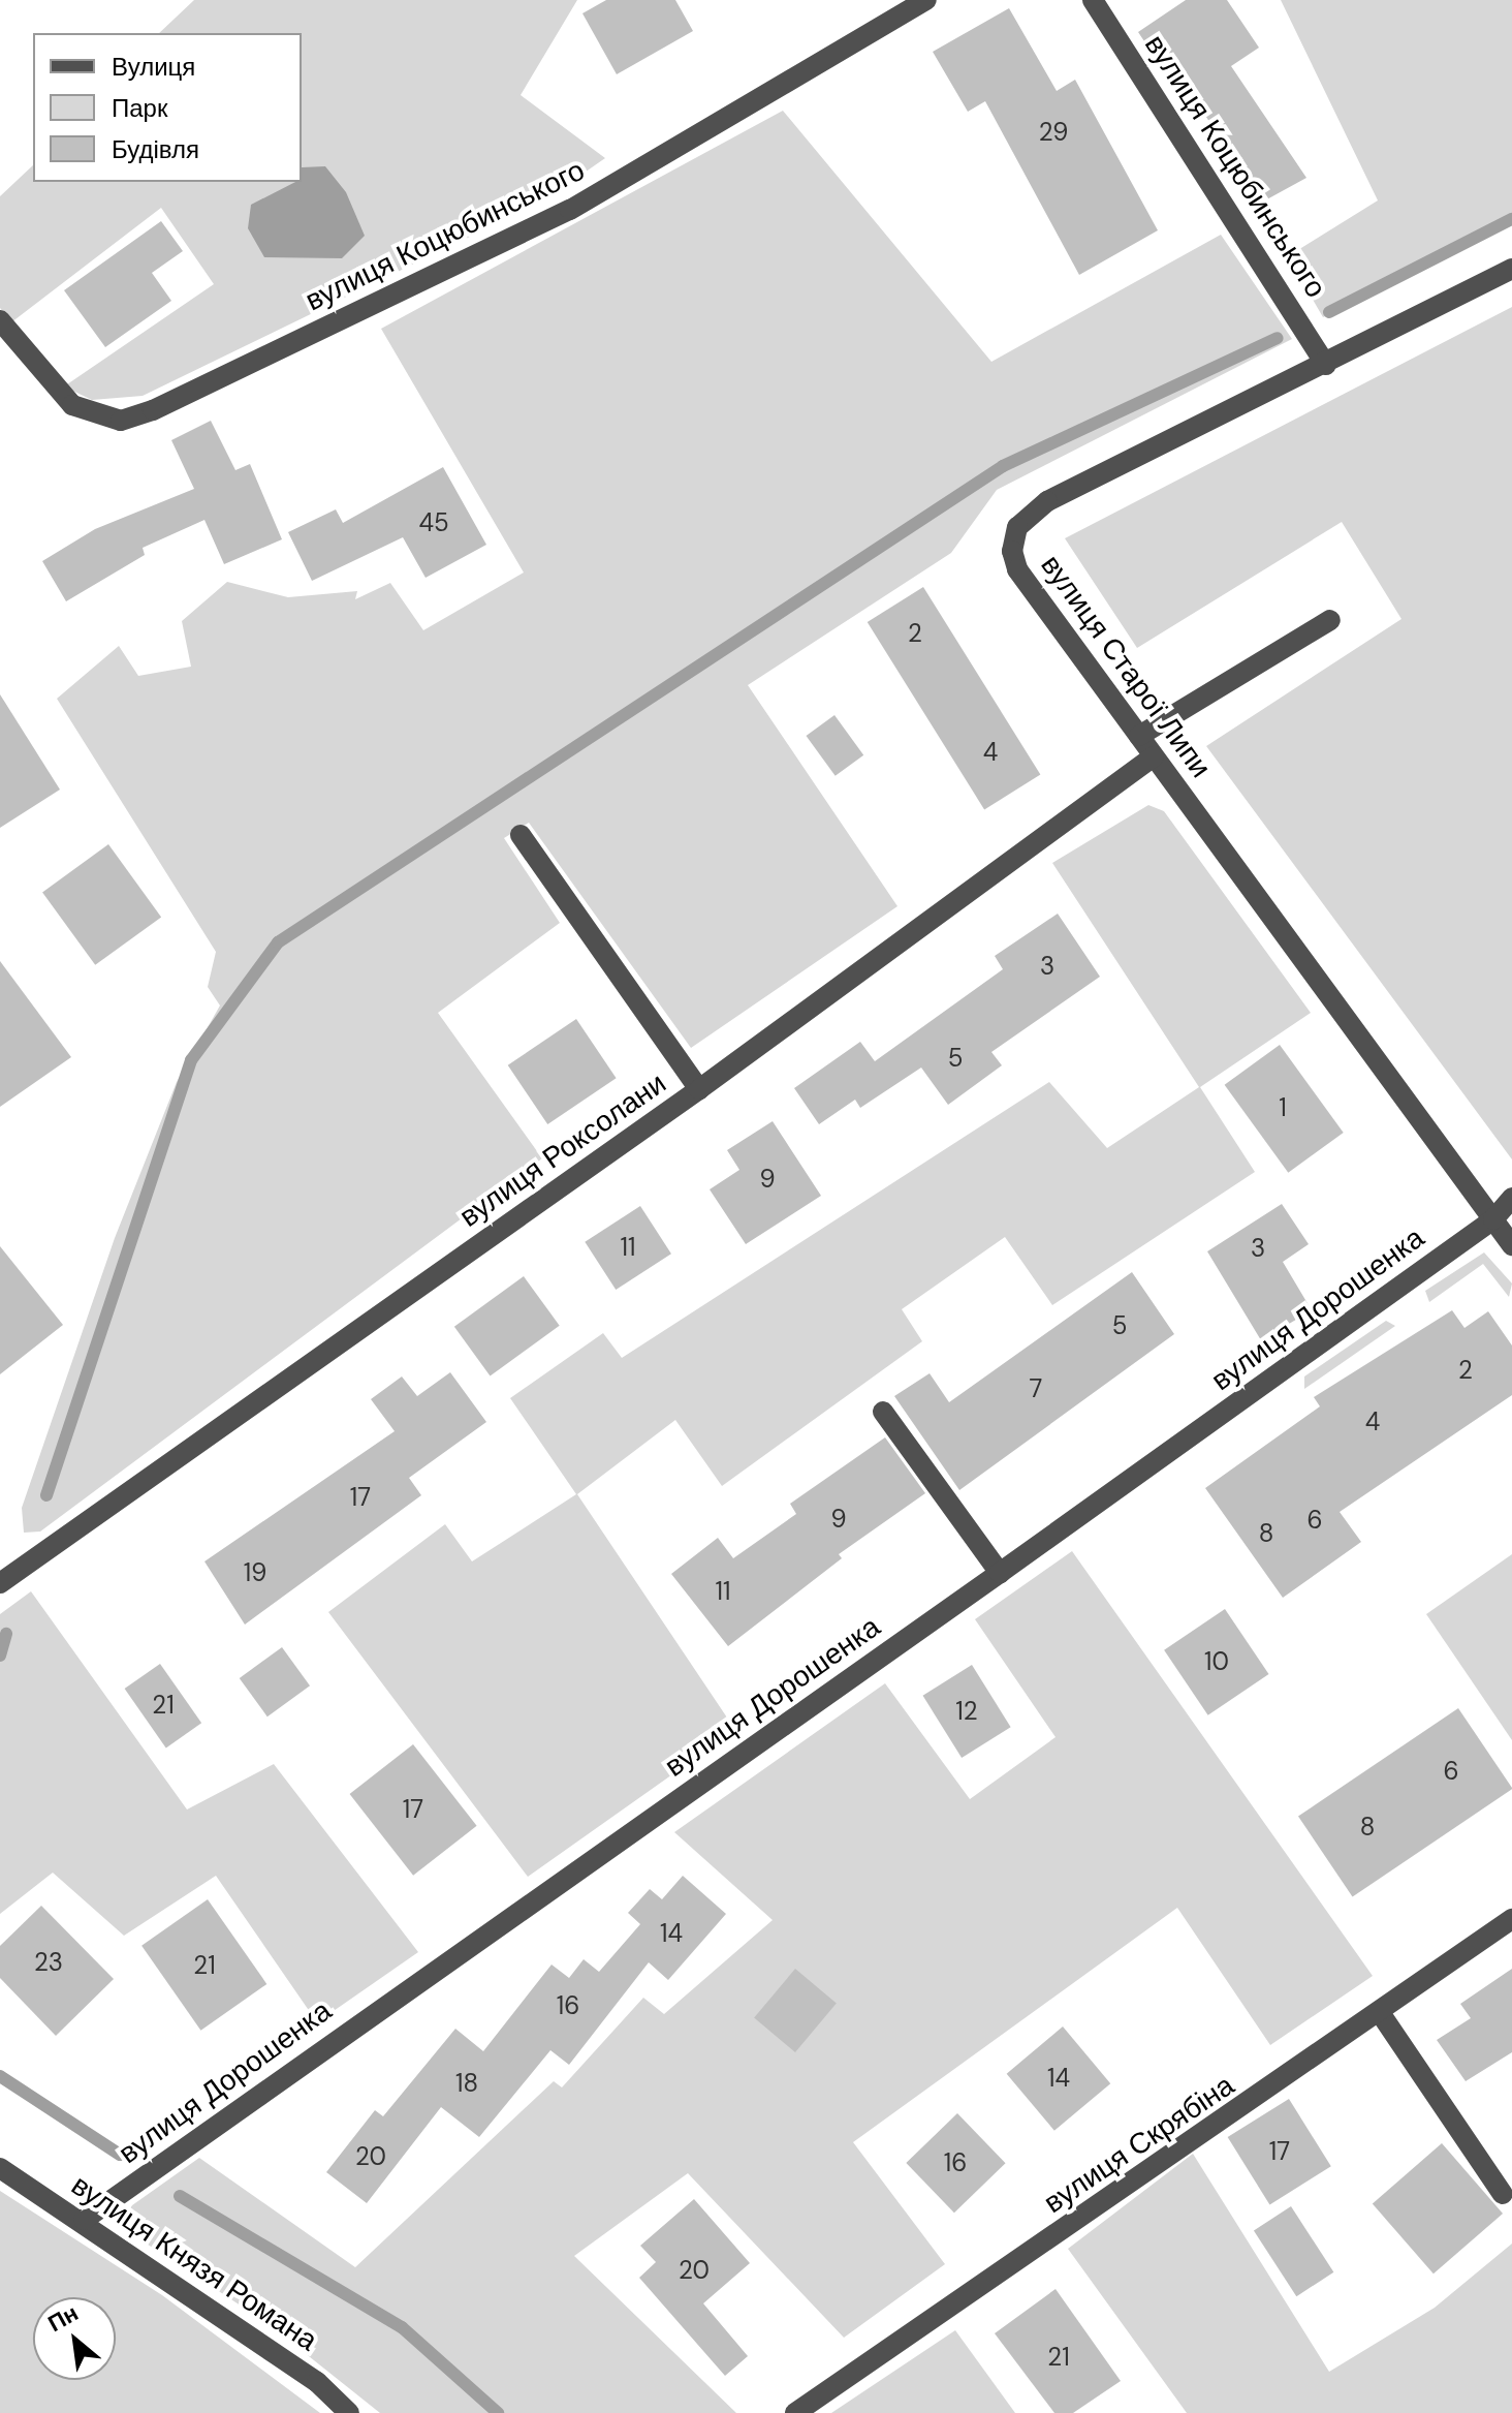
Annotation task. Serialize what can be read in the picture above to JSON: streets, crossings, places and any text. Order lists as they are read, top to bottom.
{
  "streets": {
    "street": [
      "вулиця Коцюбинського",
      "вулиця Старої Липи",
      "вулиця Роксолани",
      "вулиця Дорошенка",
      "вулиця Скрябіна",
      "вулиця Князя Романа"
    ]
  },
  "crossings": [
    ["вулиця Коцюбинського", "вулиця Старої Липи"],
    ["вулиця Старої Липи", "вулиця Роксолани"],
    ["вулиця Старої Липи", "вулиця Дорошенка"],
    ["вулиця Дорошенка", "вулиця Князя Романа"]
  ],
  "house_numbers": [
    "29",
    "45",
    "2",
    "4",
    "3",
    "5",
    "1",
    "9",
    "11",
    "3",
    "5",
    "2",
    "7",
    "4",
    "17",
    "9",
    "6",
    "8",
    "19",
    "11",
    "10",
    "21",
    "12",
    "6",
    "17",
    "8",
    "14",
    "23",
    "21",
    "16",
    "14",
    "18",
    "17",
    "20",
    "16",
    "20",
    "21"
  ],
  "legend": ["Вулиця", "Парк", "Будівля"],
  "north": "top left"
}
